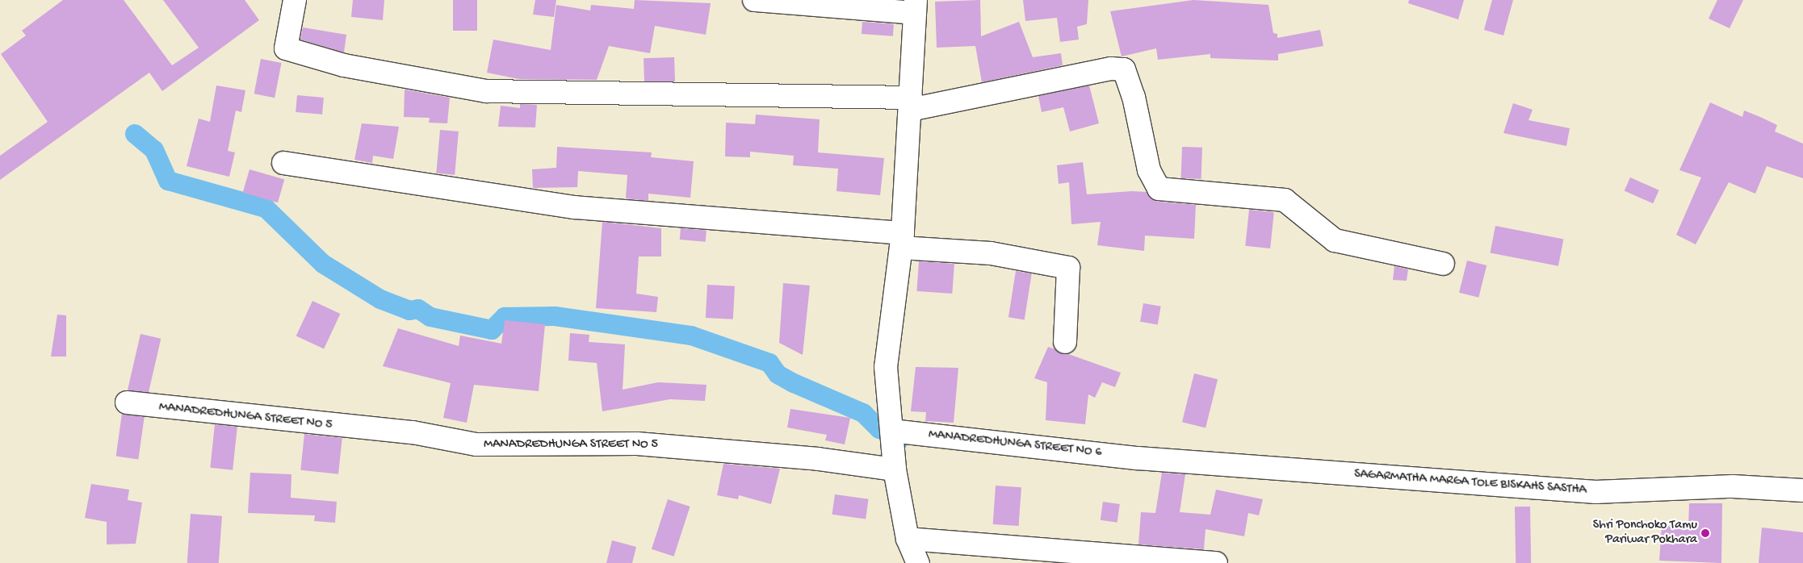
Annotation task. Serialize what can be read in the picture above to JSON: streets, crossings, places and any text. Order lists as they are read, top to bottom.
{
  "streets": {
    "street": ["MANADREDHUNGA STREET NO 5", "MANADREDHUNGA STREET NO 6", "SAGARMATHA MARGA TOLE BISKAHS SASTHA"]
  },
  "crossings": [
    ["MANADREDHUNGA STREET NO 6", "SAGARMATHA MARGA TOLE BISKAHS SASTHA"]
  ],
  "places": ["Shri Ponchoko Tamu Pariwar Pokhara"]
}
